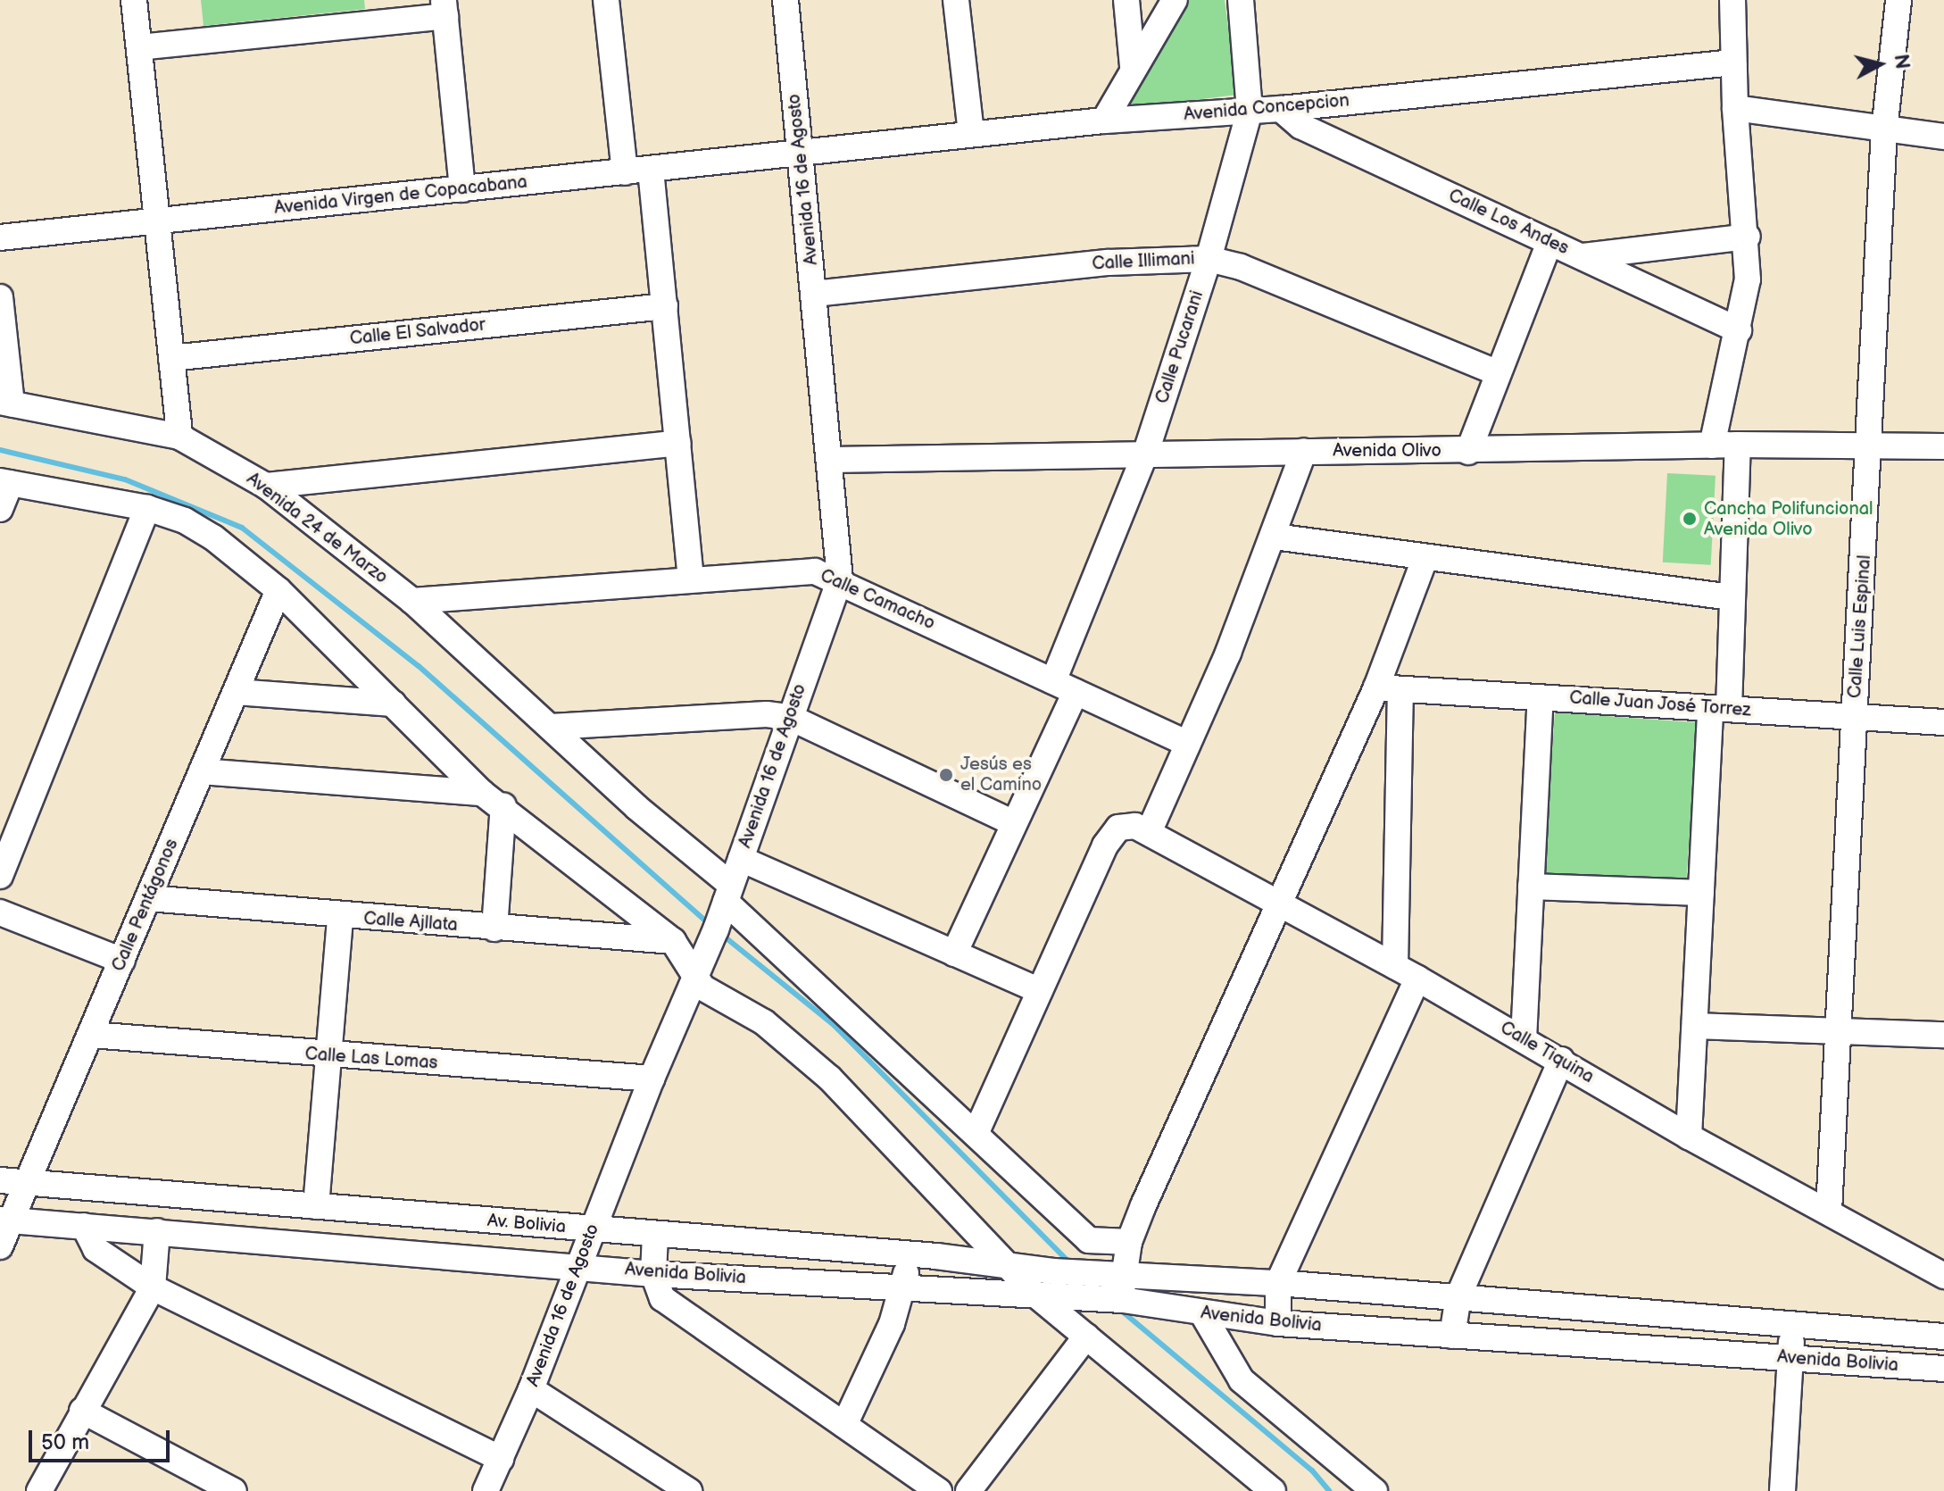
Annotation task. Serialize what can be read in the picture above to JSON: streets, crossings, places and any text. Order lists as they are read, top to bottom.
{
  "streets": {
    "street": [
      "Avenida Concepcion",
      "Avenida 16 de Agosto",
      "Avenida Virgen de Copacabana",
      "Calle Los Andes",
      "Calle Illimani",
      "Calle El Salvador",
      "Calle Pucarani",
      "Avenida Olivo",
      "Avenida 24 de Marzo",
      "Calle Camacho",
      "Calle Luis Espinal",
      "Calle Juan José Torrez",
      "Calle Pentágonos",
      "Calle Ajllata",
      "Calle Tiquina",
      "Calle Las Lomas",
      "Av. Bolivia",
      "Avenida Bolivia"
    ]
  },
  "crossings": [
    ["Avenida Concepcion", "Avenida 16 de Agosto"],
    ["Avenida Concepcion", "Avenida Virgen de Copacabana"],
    ["Avenida Concepcion", "Calle Los Andes"],
    ["Avenida Concepcion", "Calle Pucarani"],
    ["Avenida 16 de Agosto", "Avenida Virgen de Copacabana"],
    ["Avenida 16 de Agosto", "Calle Illimani"],
    ["Avenida 16 de Agosto", "Avenida Olivo"],
    ["Avenida 16 de Agosto", "Avenida 24 de Marzo"],
    ["Avenida 16 de Agosto", "Calle Camacho"],
    ["Avenida 16 de Agosto", "Calle Las Lomas"],
    ["Avenida 16 de Agosto", "Av. Bolivia"],
    ["Avenida 16 de Agosto", "Avenida Bolivia"],
    ["Calle Illimani", "Calle Pucarani"],
    ["Calle Pucarani", "Avenida Olivo"],
    ["Calle Pucarani", "Calle Camacho"],
    ["Avenida Olivo", "Calle Luis Espinal"],
    ["Avenida 24 de Marzo", "Calle Camacho"],
    ["Calle Luis Espinal", "Calle Juan José Torrez"],
    ["Calle Luis Espinal", "Calle Tiquina"],
    ["Calle Pentágonos", "Calle Ajllata"],
    ["Calle Pentágonos", "Calle Las Lomas"],
    ["Calle Pentágonos", "Av. Bolivia"],
    ["Av. Bolivia", "Avenida Bolivia"]
  ],
  "places": ["Cancha Polifuncional Avenida Olivo", "Jesús es el Camino"],
  "scale_bar": "50 m",
  "north": "right"
}
